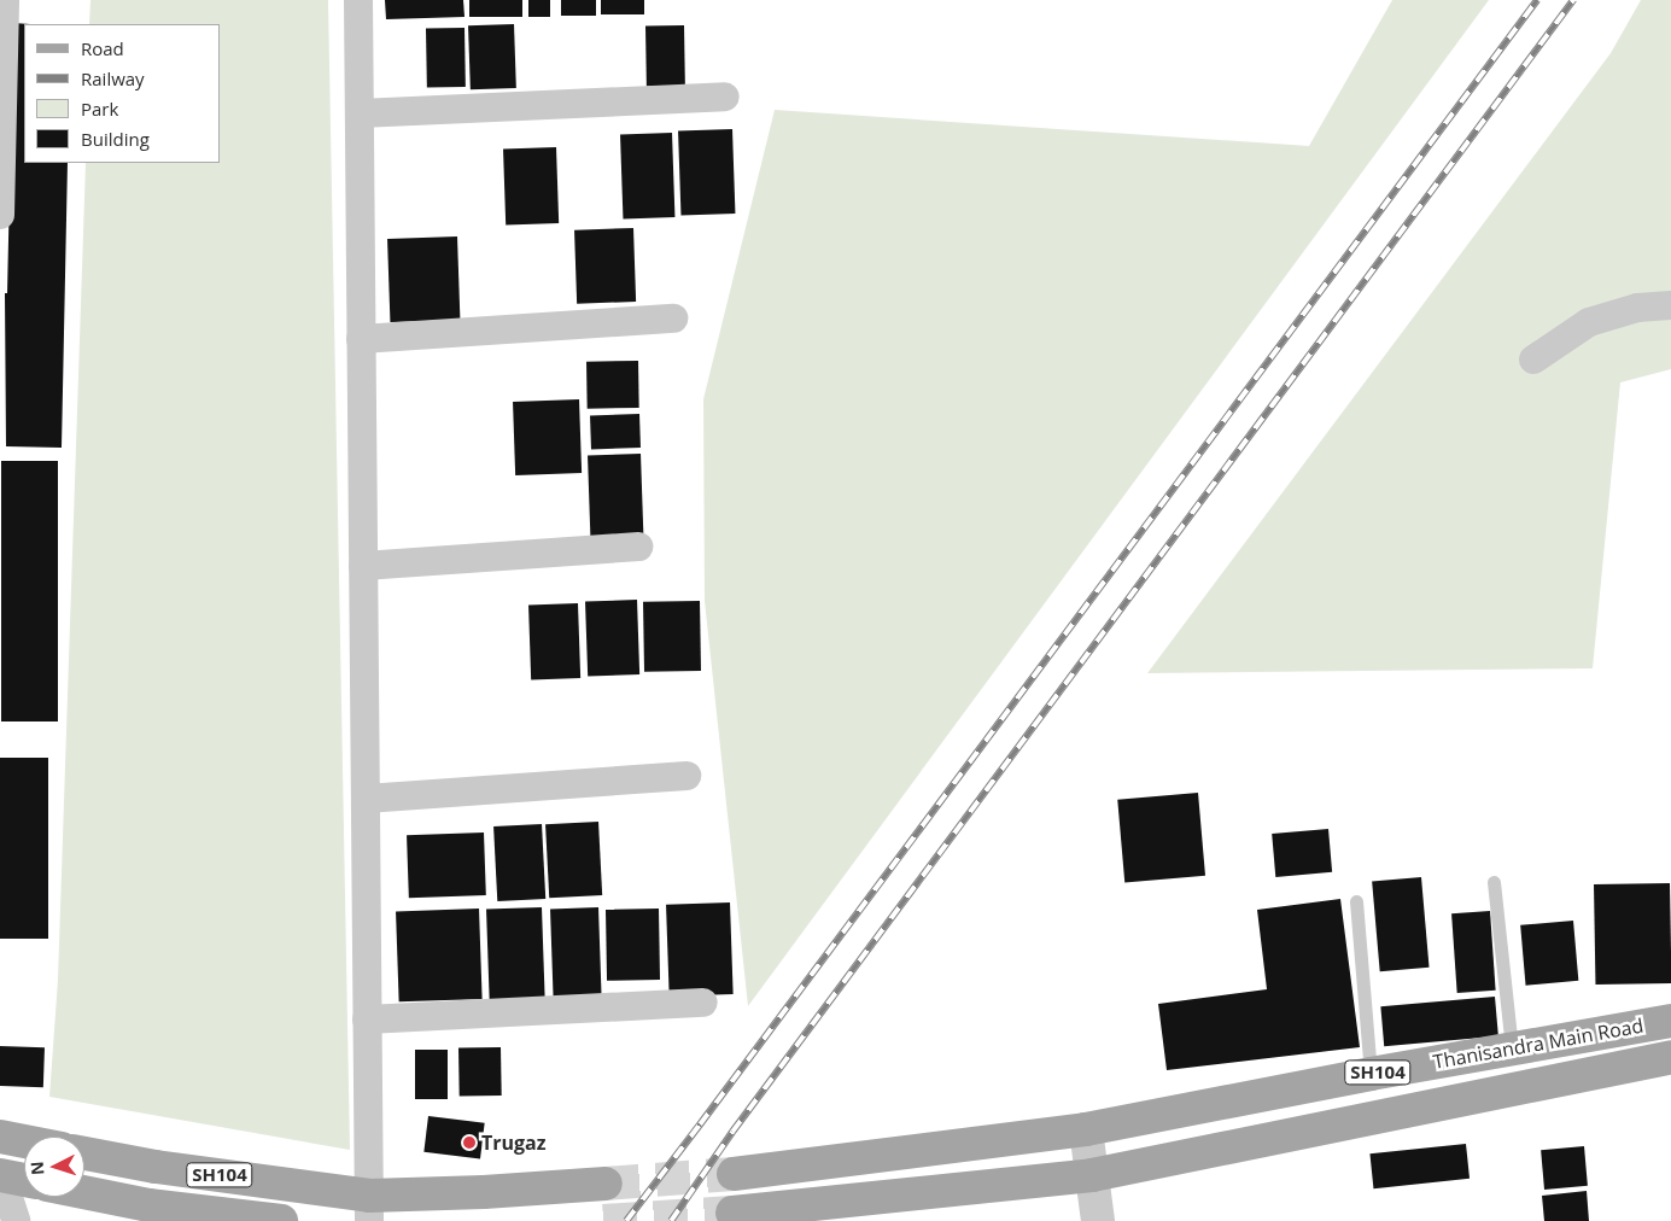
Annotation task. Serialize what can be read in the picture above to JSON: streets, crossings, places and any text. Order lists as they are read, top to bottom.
{
  "streets": {
    "main road": ["Thanisandra Main Road", "SH104"]
  },
  "crossings": [
    ["Thanisandra Main Road", "SH104"]
  ],
  "places": ["Trugaz"],
  "legend": [
    "Road",
    "Railway",
    "Park",
    "Building"
  ],
  "north": "left"
}
